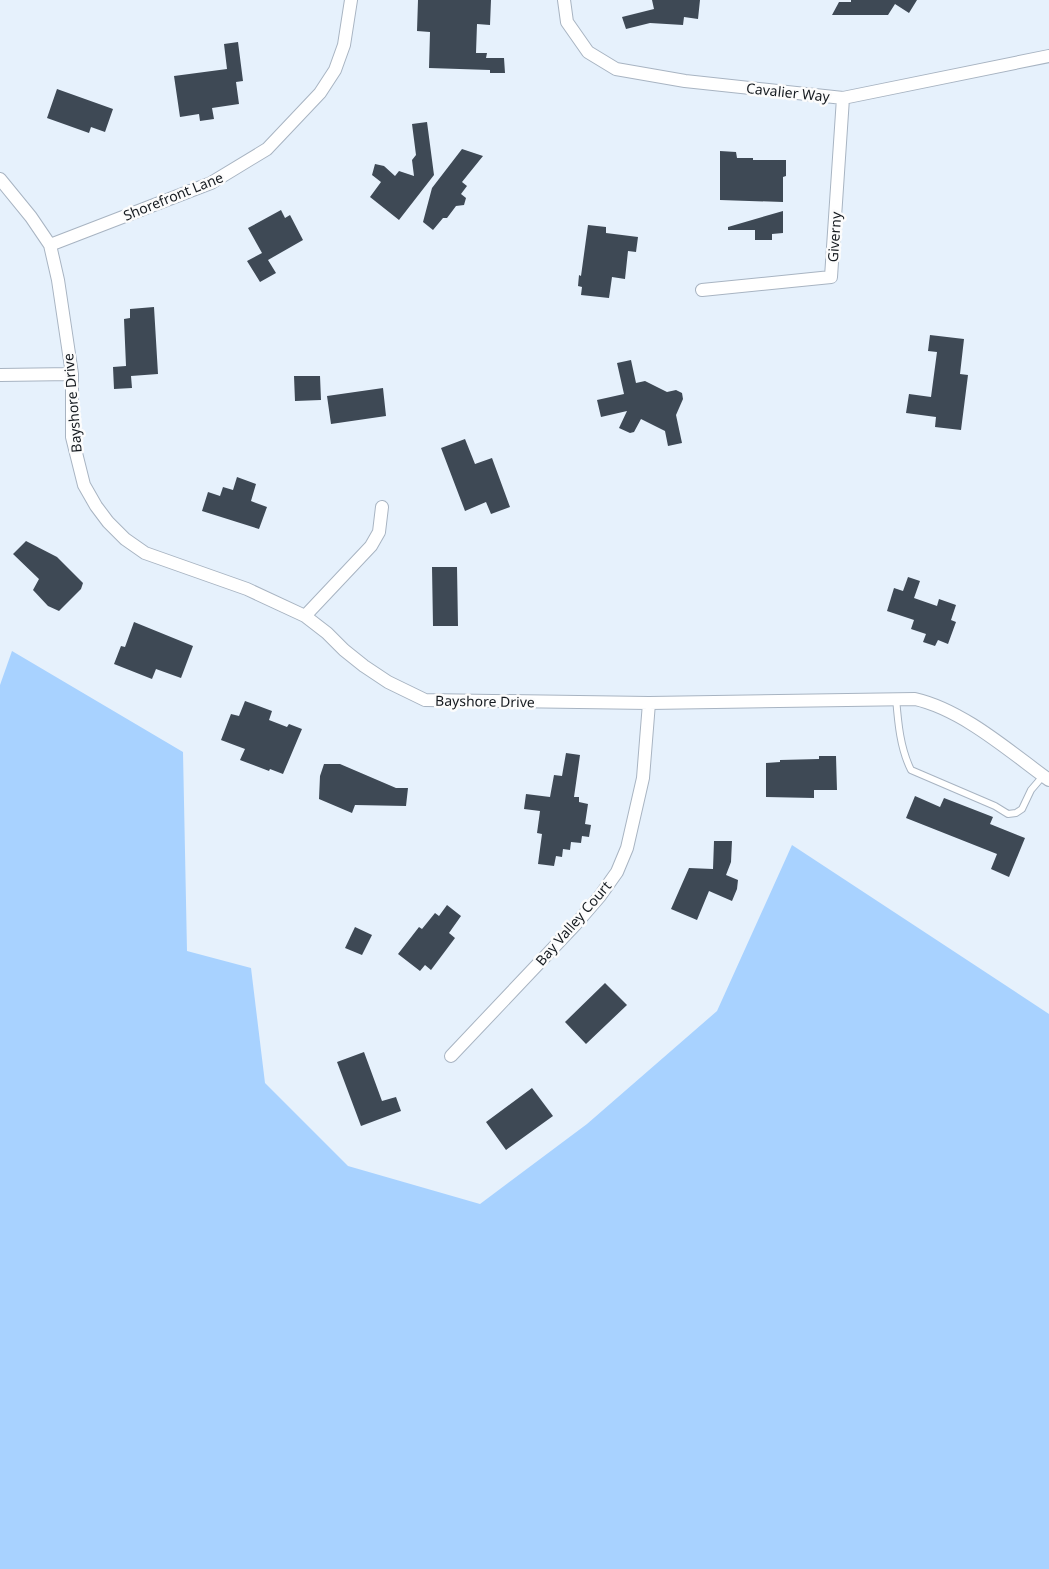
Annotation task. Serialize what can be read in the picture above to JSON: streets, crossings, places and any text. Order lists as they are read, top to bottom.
{
  "streets": {
    "street": [
      "Cavalier Way",
      "Shorefront Lane",
      "Giverny",
      "Bayshore Drive",
      "Bay Valley Court"
    ]
  },
  "crossings": [
    ["Cavalier Way", "Giverny"],
    ["Shorefront Lane", "Bayshore Drive"],
    ["Bayshore Drive", "Bay Valley Court"]
  ]
}
